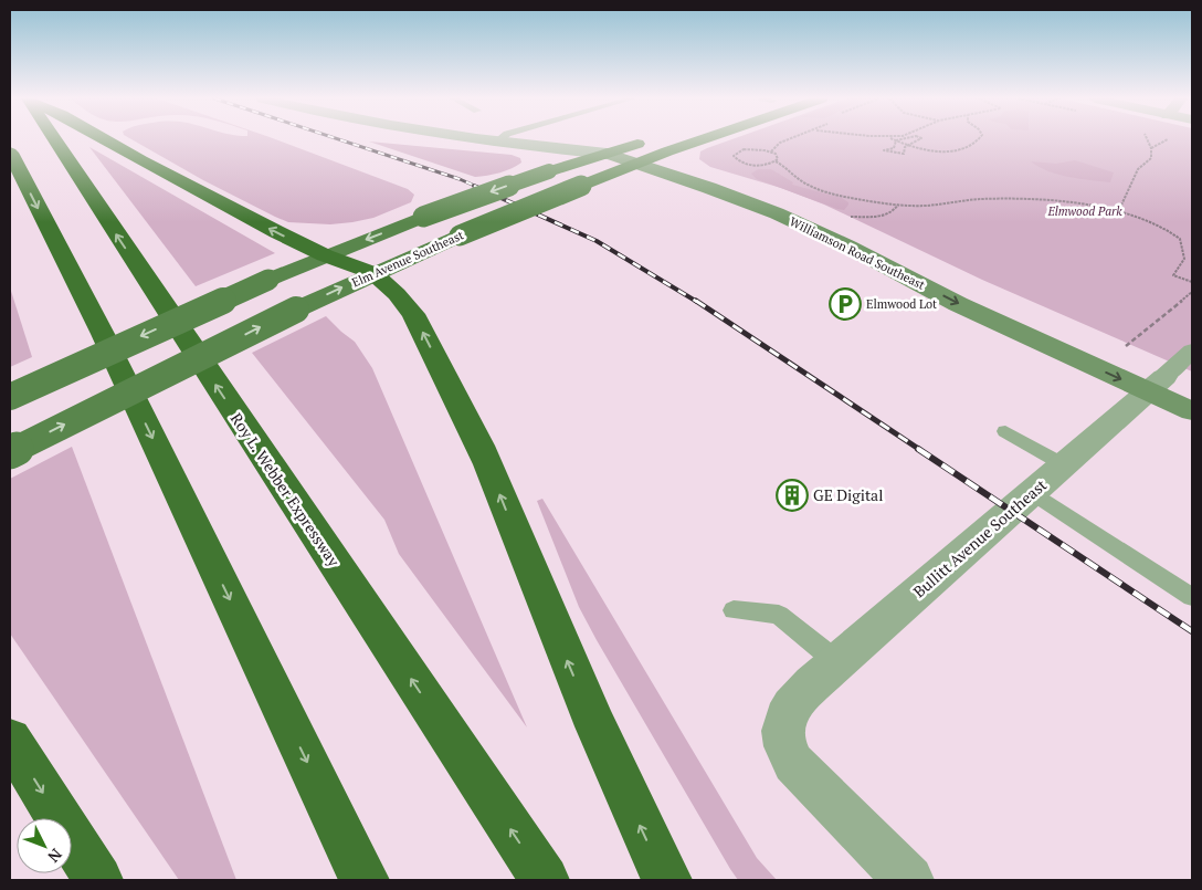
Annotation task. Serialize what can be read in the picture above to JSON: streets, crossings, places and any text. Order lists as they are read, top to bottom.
{
  "streets": {
    "highway": ["Roy L. Webber Expressway"],
    "main road": ["Williamson Road Southeast", "Elm Avenue Southeast"],
    "street": ["Bullitt Avenue Southeast"]
  },
  "crossings": [
    ["Williamson Road Southeast", "Elm Avenue Southeast"],
    ["Williamson Road Southeast", "Bullitt Avenue Southeast"]
  ],
  "parks": ["Elmwood Park"],
  "places": {
    "parking": ["Elmwood Lot"],
    "building": ["GE Digital"]
  },
  "north": "bottom right"
}
